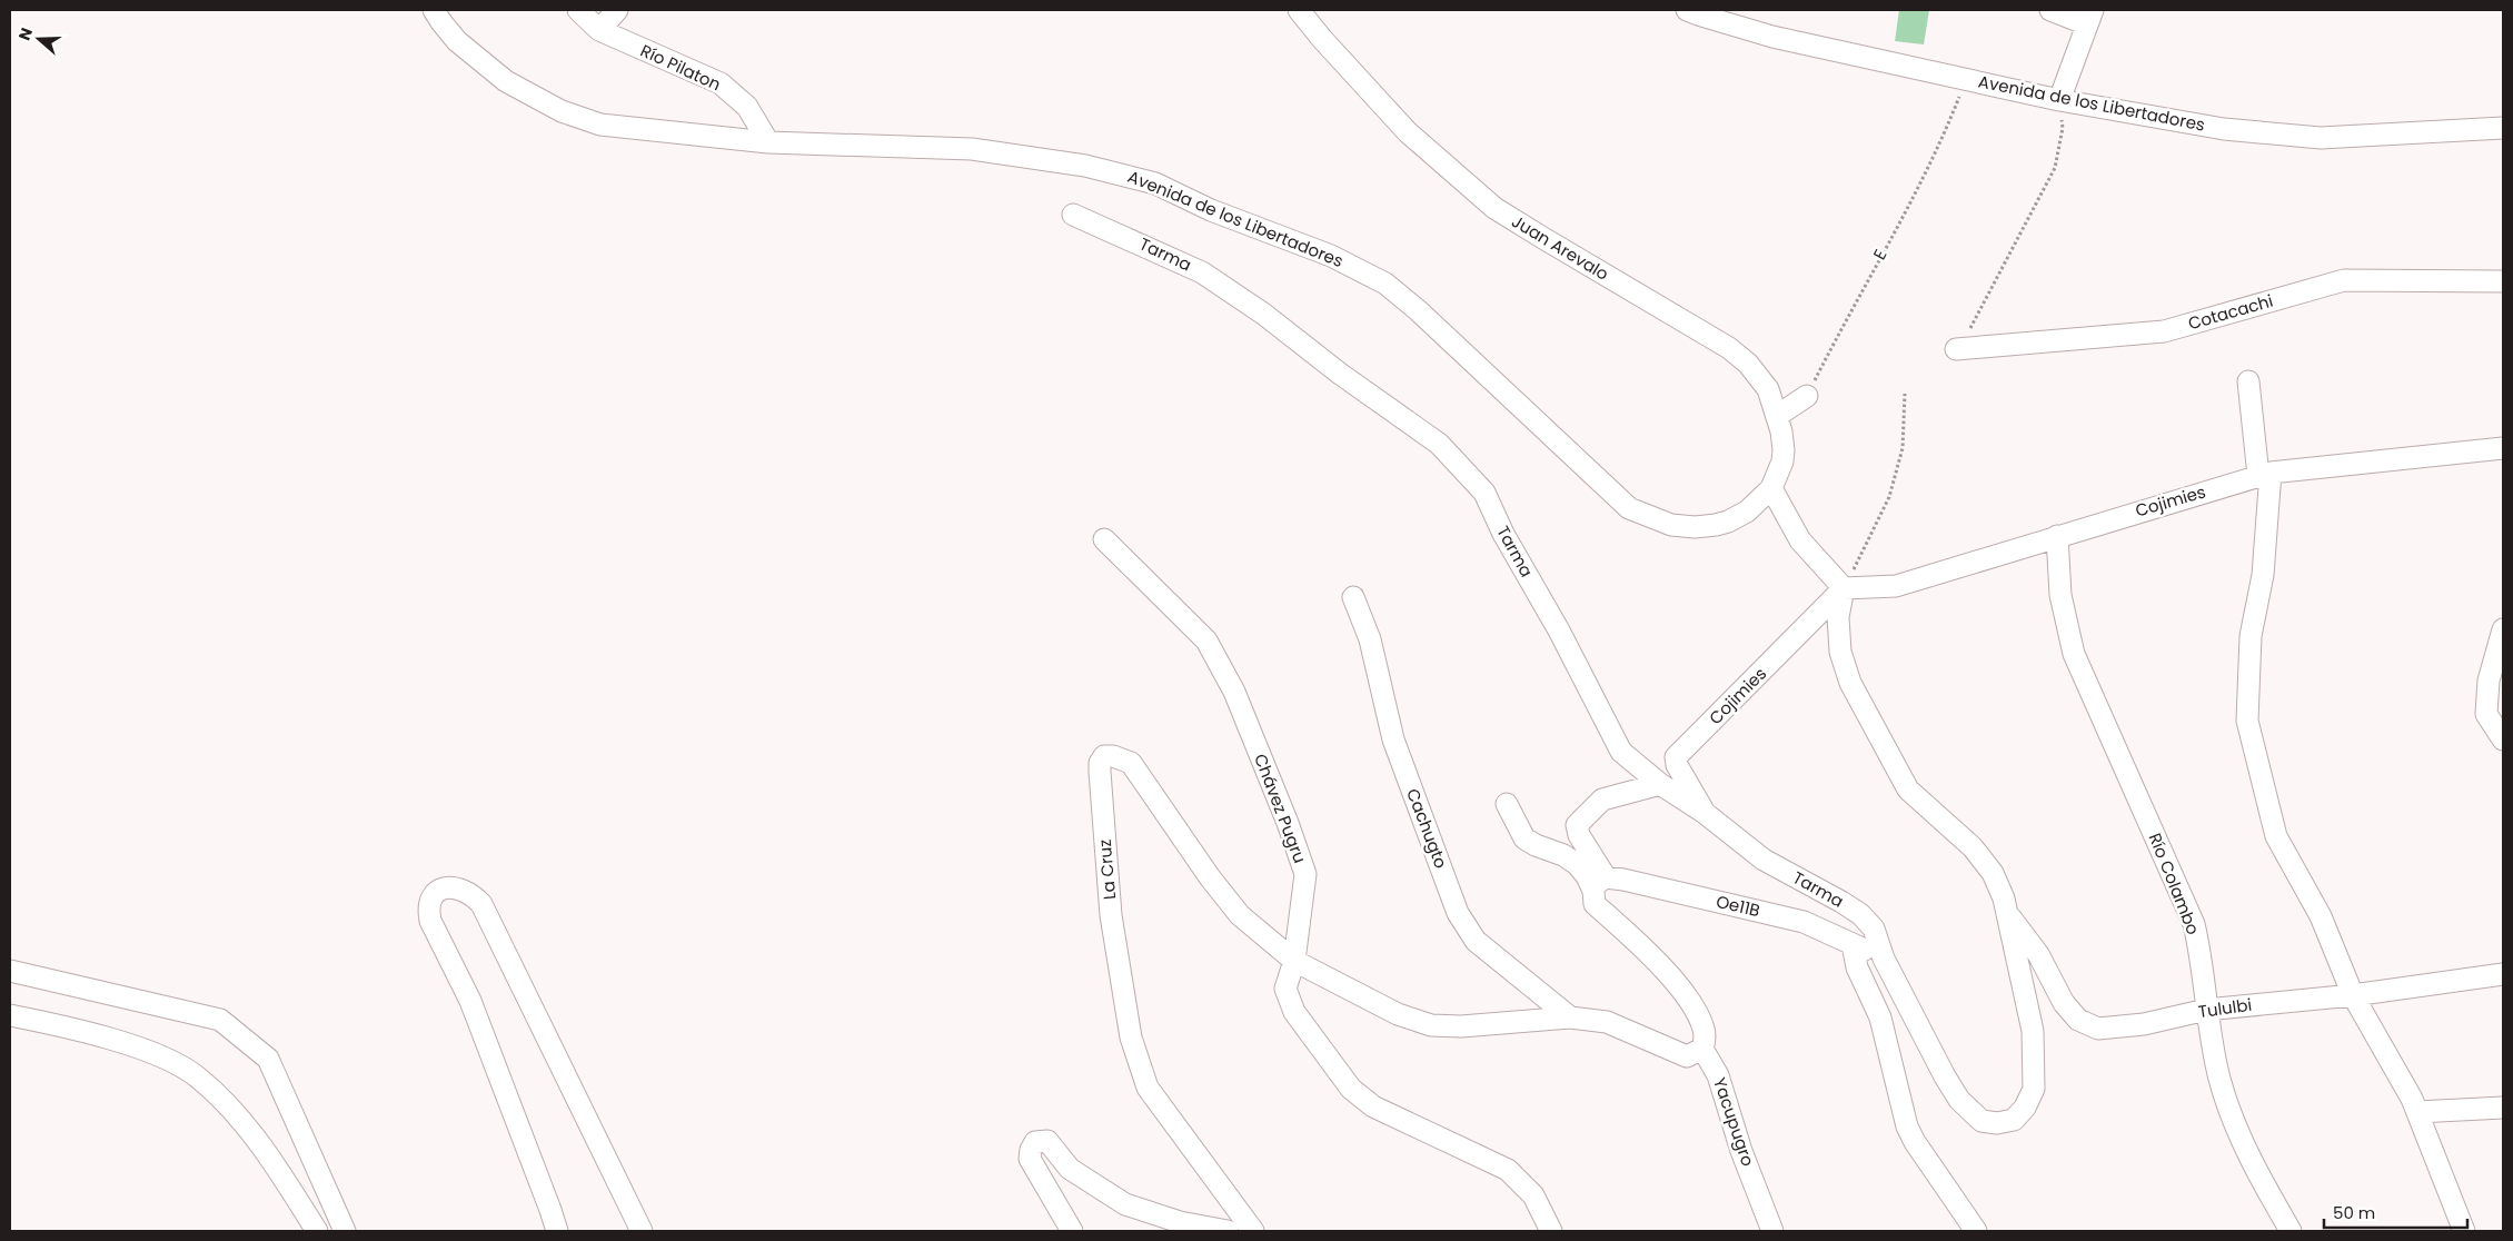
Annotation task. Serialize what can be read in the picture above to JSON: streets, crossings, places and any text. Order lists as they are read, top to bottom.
{
  "streets": {
    "street": [
      "Río Pilaton",
      "Avenida de los Libertadores",
      "Juan Arevalo",
      "Tarma",
      "Cotacachi",
      "Cojimies",
      "Chávez Pugru",
      "Cachugto",
      "La Cruz",
      "Río Colambo",
      "Oe11B",
      "Tululbi",
      "Yacupugro"
    ],
    "path": ["E"]
  },
  "crossings": [
    ["Río Pilaton", "Avenida de los Libertadores"],
    ["Avenida de los Libertadores", "Juan Arevalo"],
    ["Avenida de los Libertadores", "E"],
    ["Tarma", "Cojimies"],
    ["Tarma", "Oe11B"],
    ["Tarma", "Tululbi"],
    ["Cojimies", "Río Colambo"],
    ["Chávez Pugru", "La Cruz"],
    ["Río Colambo", "Tululbi"],
    ["Oe11B", "Yacupugro"]
  ],
  "scale_bar": "50 m",
  "north": "left"
}
